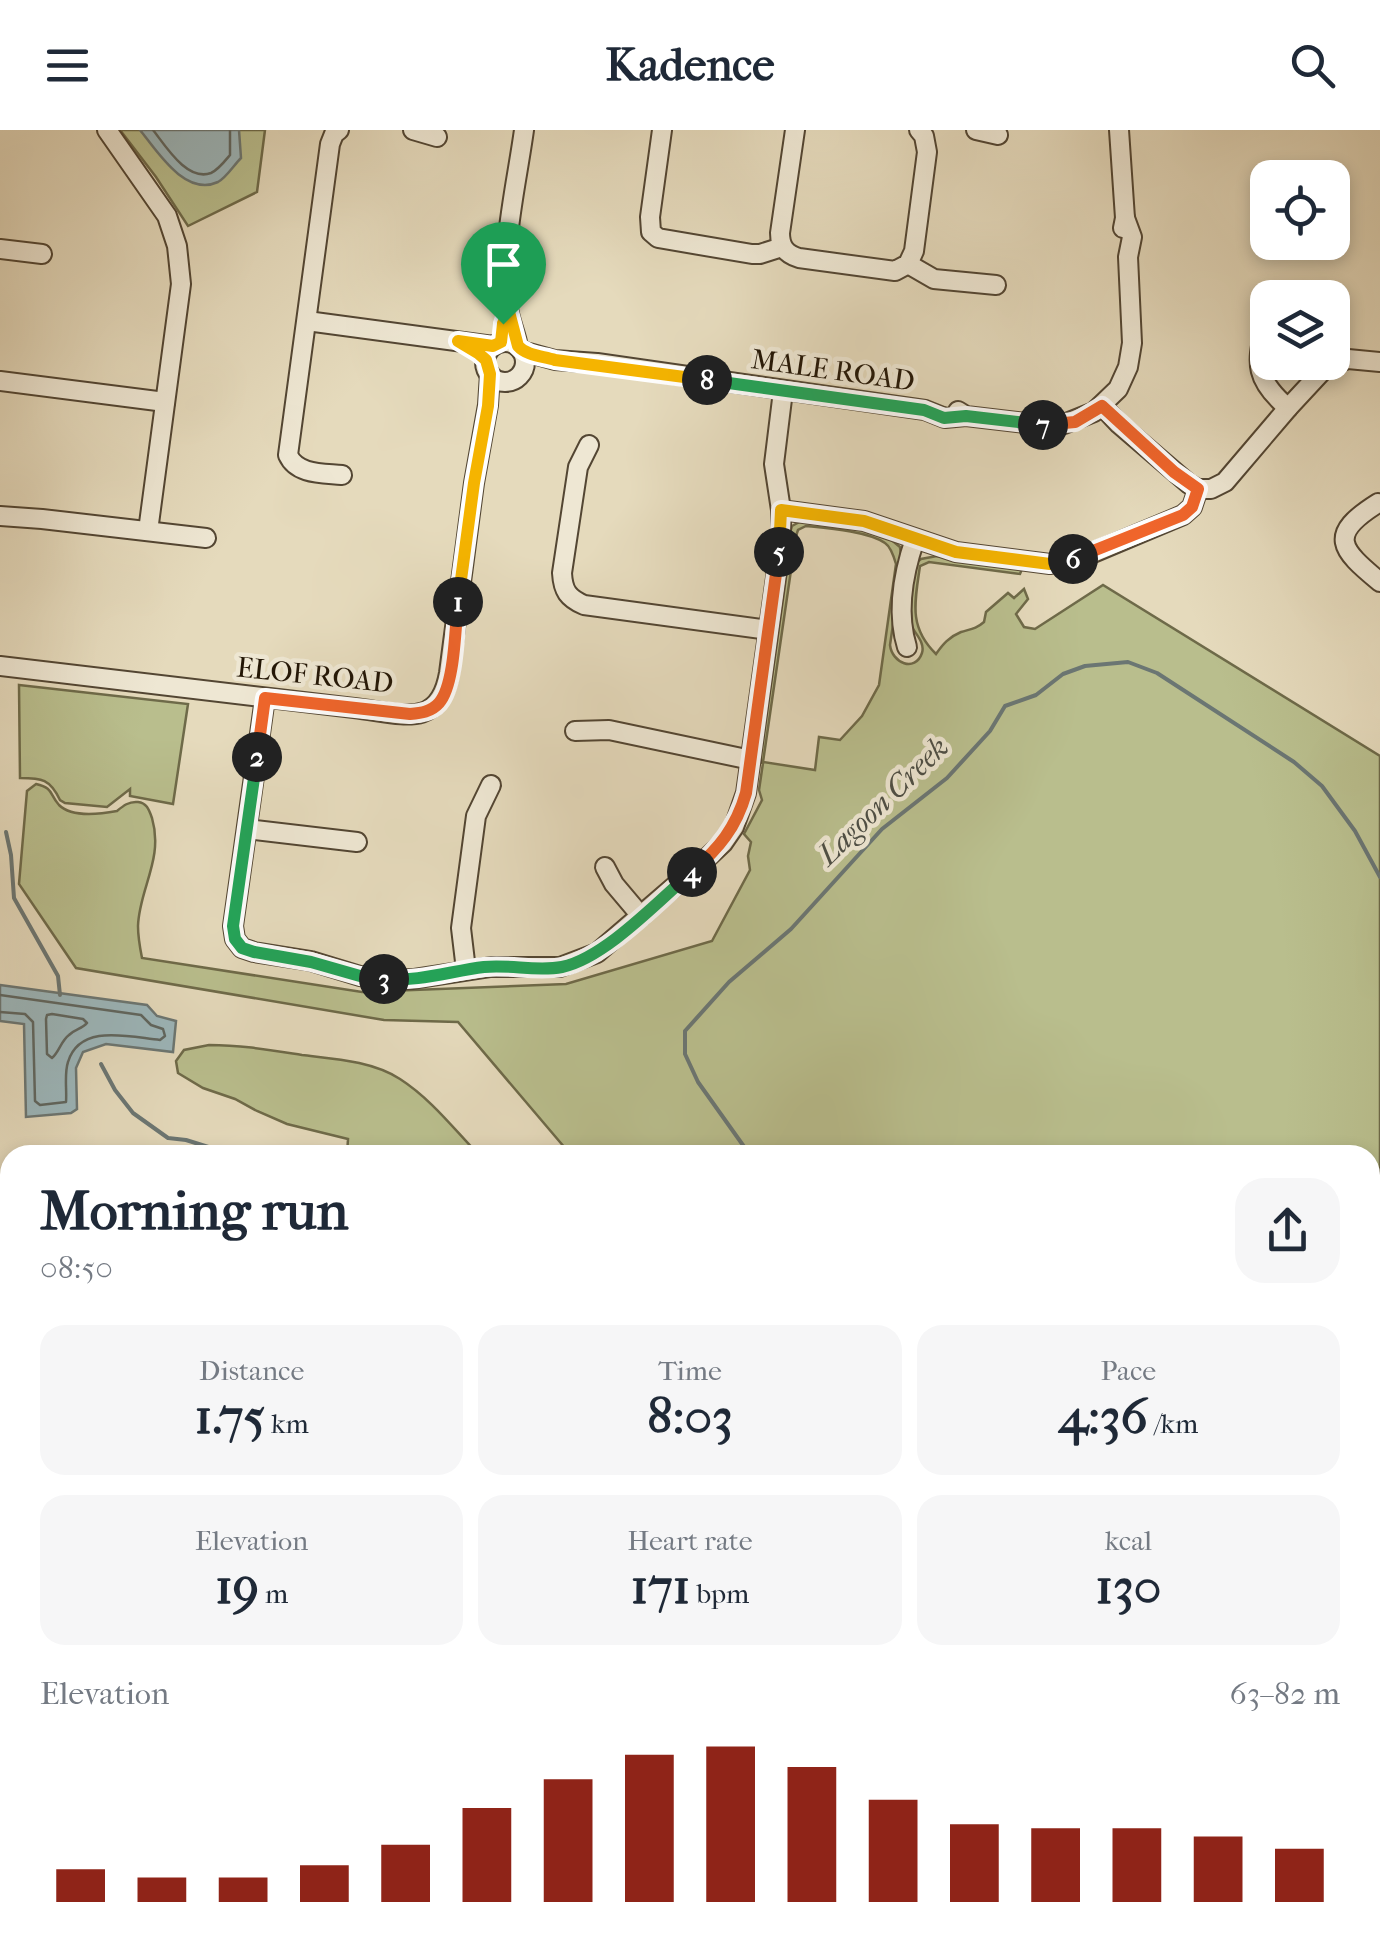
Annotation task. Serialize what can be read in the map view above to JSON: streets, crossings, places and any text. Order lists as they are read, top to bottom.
{
  "streets": {
    "street": ["MALE ROAD", "ELOF ROAD"]
  },
  "crossings": [
    ["MALE ROAD", "ELOF ROAD"]
  ],
  "water": ["Lagoon Creek"],
  "page": {
    "header": "Kadence",
    "pins": [
      "8",
      "7",
      "5",
      "6",
      "1",
      "2",
      "4",
      "3"
    ],
    "heading": ["Morning run", "08:50"],
    "stats": [
      ["Distance", "1.75 km"],
      ["Time", "8:03"],
      ["Pace", "4:36 /km"],
      ["Elevation", "19 m"],
      ["Heart rate", "171 bpm"],
      ["kcal", "130"]
    ],
    "chart": ["Elevation", "63–82 m"]
  }
}
